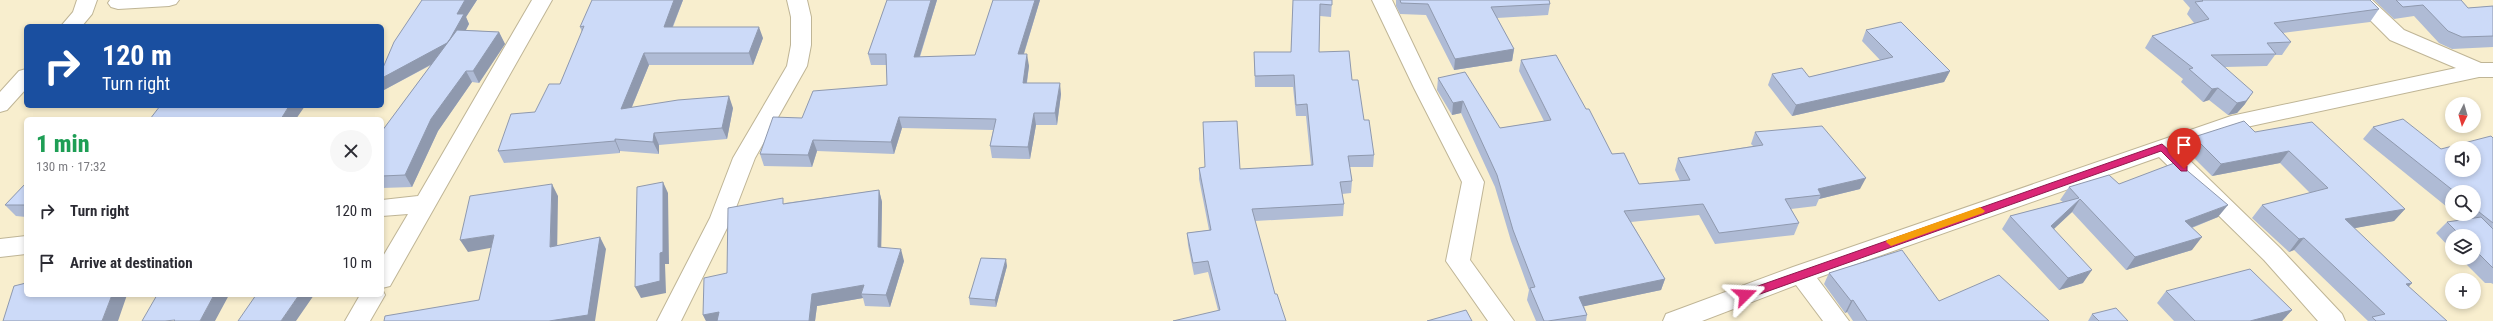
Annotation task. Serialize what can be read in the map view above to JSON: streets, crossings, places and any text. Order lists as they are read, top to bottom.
{
  "north": "bottom",
  "page": {
    "turn": ["120 m", "Turn right"],
    "map_buttons": "+",
    "heading": ["1 min", "130 m · 17:32"],
    "list": [
      {
        "name": "Turn right",
        "value": "120 m"
      },
      {
        "name": "Arrive at destination",
        "value": "10 m"
      }
    ]
  }
}
